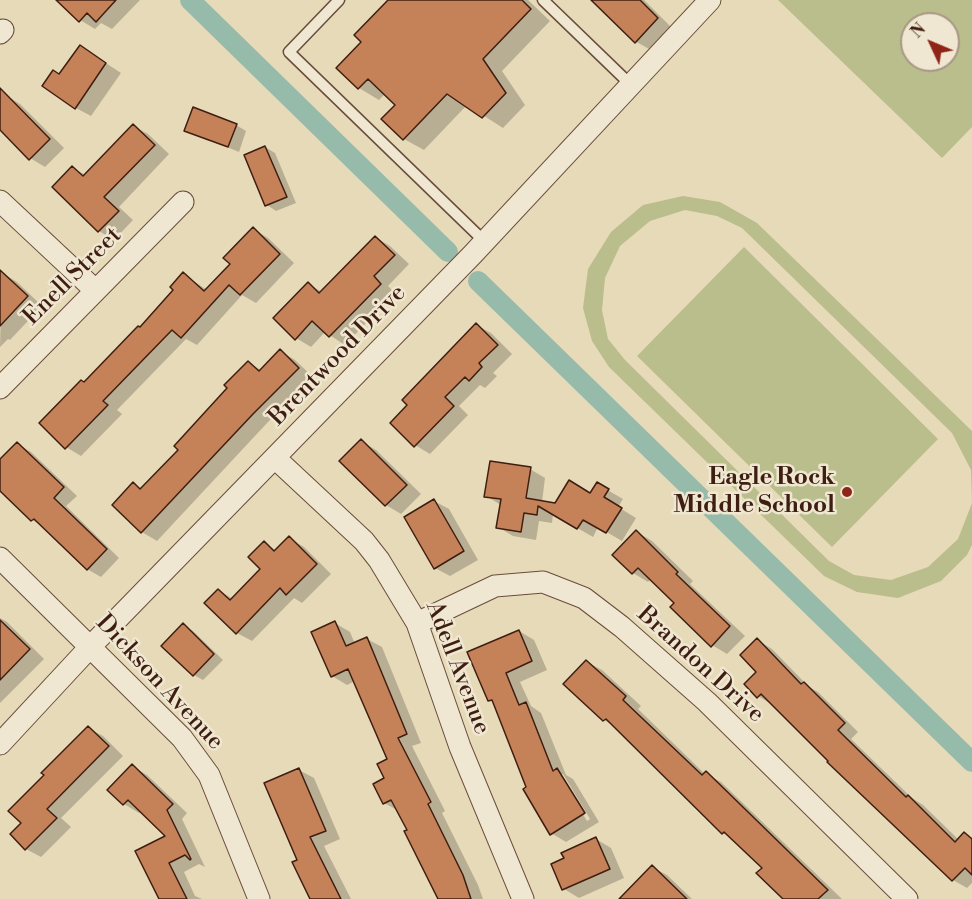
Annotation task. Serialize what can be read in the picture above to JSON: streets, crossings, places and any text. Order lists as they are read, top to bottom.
{
  "streets": {
    "street": [
      "Enell Street",
      "Brentwood Drive",
      "Brandon Drive",
      "Adell Avenue",
      "Dickson Avenue"
    ]
  },
  "crossings": [
    ["Brentwood Drive", "Adell Avenue"],
    ["Brentwood Drive", "Dickson Avenue"],
    ["Brandon Drive", "Adell Avenue"]
  ],
  "places": ["Eagle Rock Middle School"],
  "north": "top left"
}
